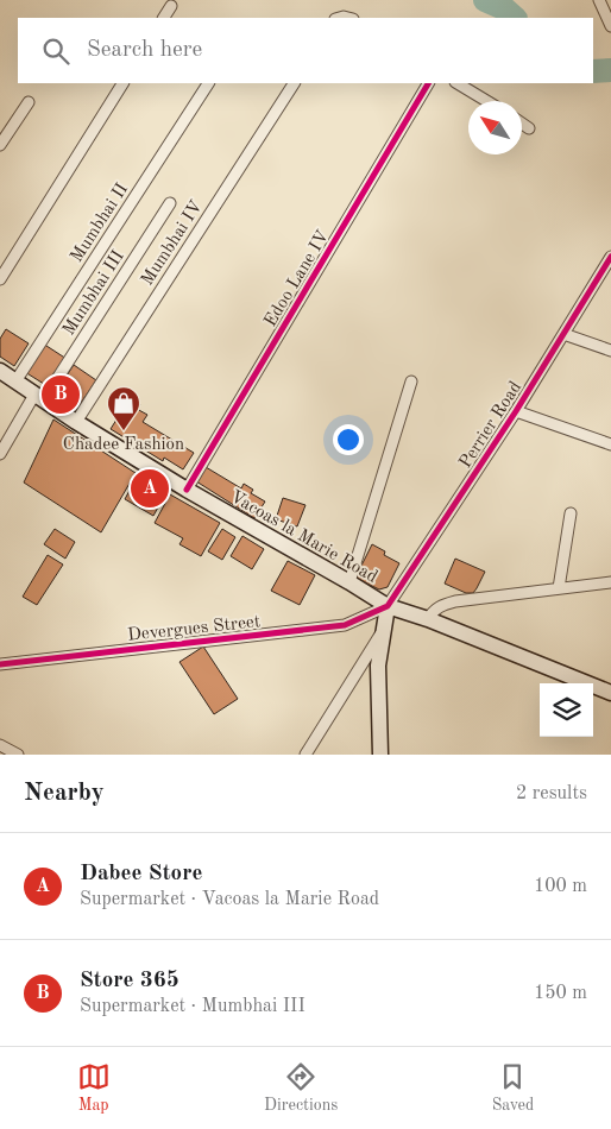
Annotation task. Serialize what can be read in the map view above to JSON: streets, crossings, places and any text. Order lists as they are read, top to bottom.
{
  "streets": {
    "main road": ["Vacoas la Marie Road"],
    "street": [
      "Mumbhai II",
      "Mumbhai IV",
      "Edoo Lane IV",
      "Mumbhai III",
      "Perrier Road",
      "Devergues Street"
    ]
  },
  "crossings": [
    ["Mumbhai II", "Vacoas la Marie Road"],
    ["Mumbhai IV", "Vacoas la Marie Road"],
    ["Edoo Lane IV", "Vacoas la Marie Road"],
    ["Mumbhai III", "Vacoas la Marie Road"],
    ["Perrier Road", "Vacoas la Marie Road"],
    ["Perrier Road", "Devergues Street"],
    ["Vacoas la Marie Road", "Devergues Street"]
  ],
  "places": {
    "shop": ["Chadee Fashion"]
  },
  "north": "top left",
  "page": {
    "search": "Search here",
    "pins": ["B", "A"],
    "heading": ["Nearby", "2 results"],
    "list": [
      {
        "mark": "A",
        "name": "Dabee Store",
        "note": "Supermarket · Vacoas la Marie Road",
        "value": "100 m"
      },
      {
        "mark": "B",
        "name": "Store 365",
        "note": "Supermarket · Mumbhai III",
        "value": "150 m"
      }
    ],
    "nav": ["Map", "Directions", "Saved"]
  }
}
